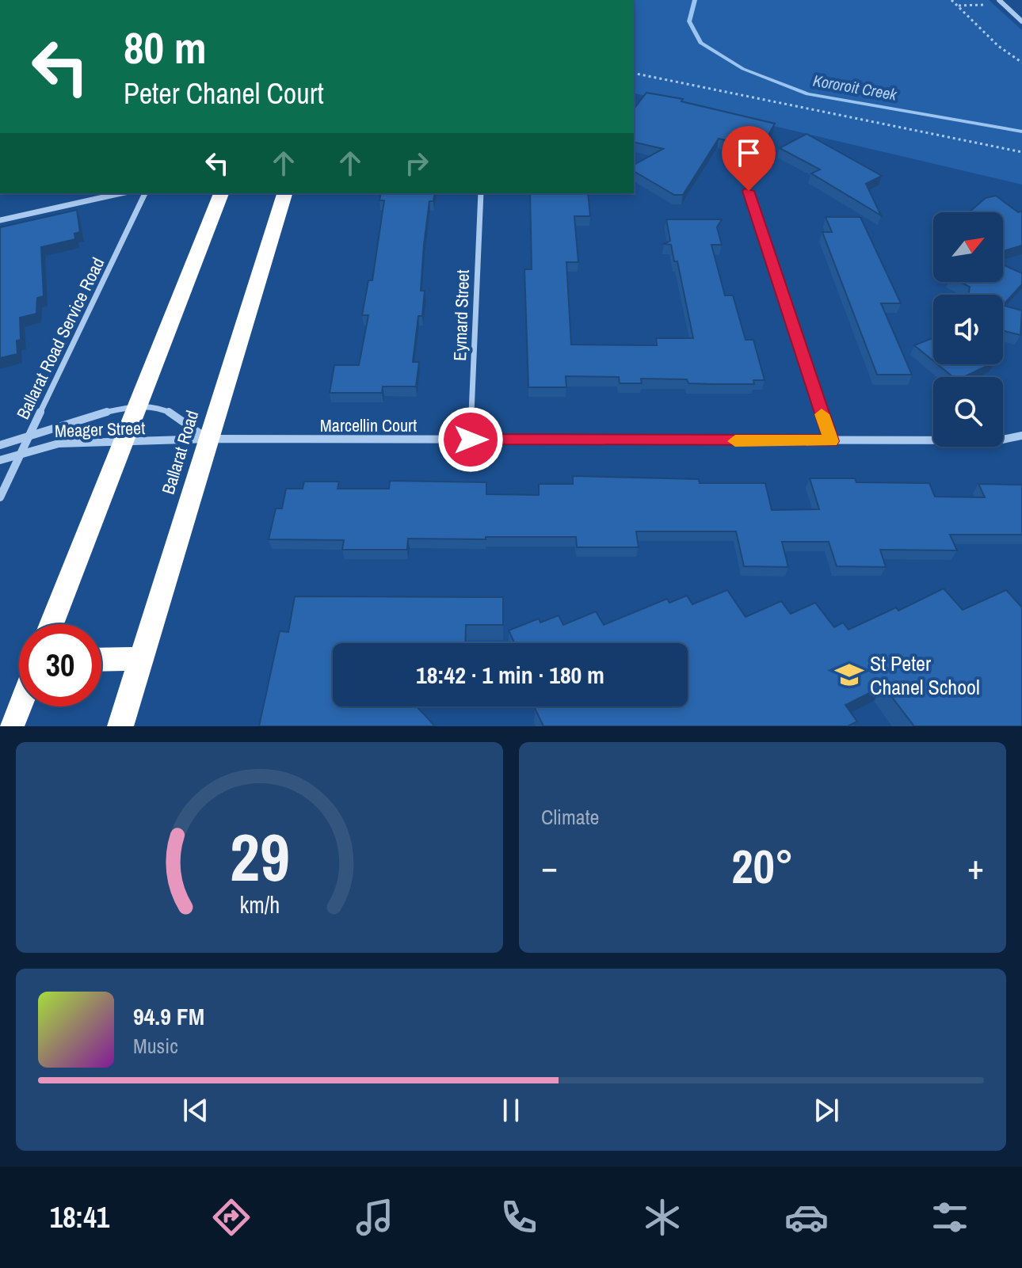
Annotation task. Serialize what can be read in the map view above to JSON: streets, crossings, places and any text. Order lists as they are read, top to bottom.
{
  "streets": {
    "highway": ["Ballarat Road"],
    "street": [
      "Eymard Street",
      "Ballarat Road Service Road",
      "Marcellin Court",
      "Meager Street"
    ]
  },
  "crossings": [
    ["Eymard Street", "Marcellin Court"],
    ["Ballarat Road Service Road", "Meager Street"],
    ["Marcellin Court", "Meager Street"],
    ["Marcellin Court", "Ballarat Road"],
    ["Meager Street", "Ballarat Road"]
  ],
  "water": ["Kororoit Creek"],
  "places": {
    "school or university": ["St Peter Chanel School"]
  },
  "north": "top right",
  "page": {
    "turn": ["80 m", "Peter Chanel Court"],
    "limit": "30",
    "trip": "18:42 · 1 min · 180 m",
    "tile": "Climate",
    "heat": ["−", "20°", "+"],
    "song": ["94.9 FM", "Music"],
    "tabs": "18:41",
    "gauge": ["29", "km/h"]
  }
}
